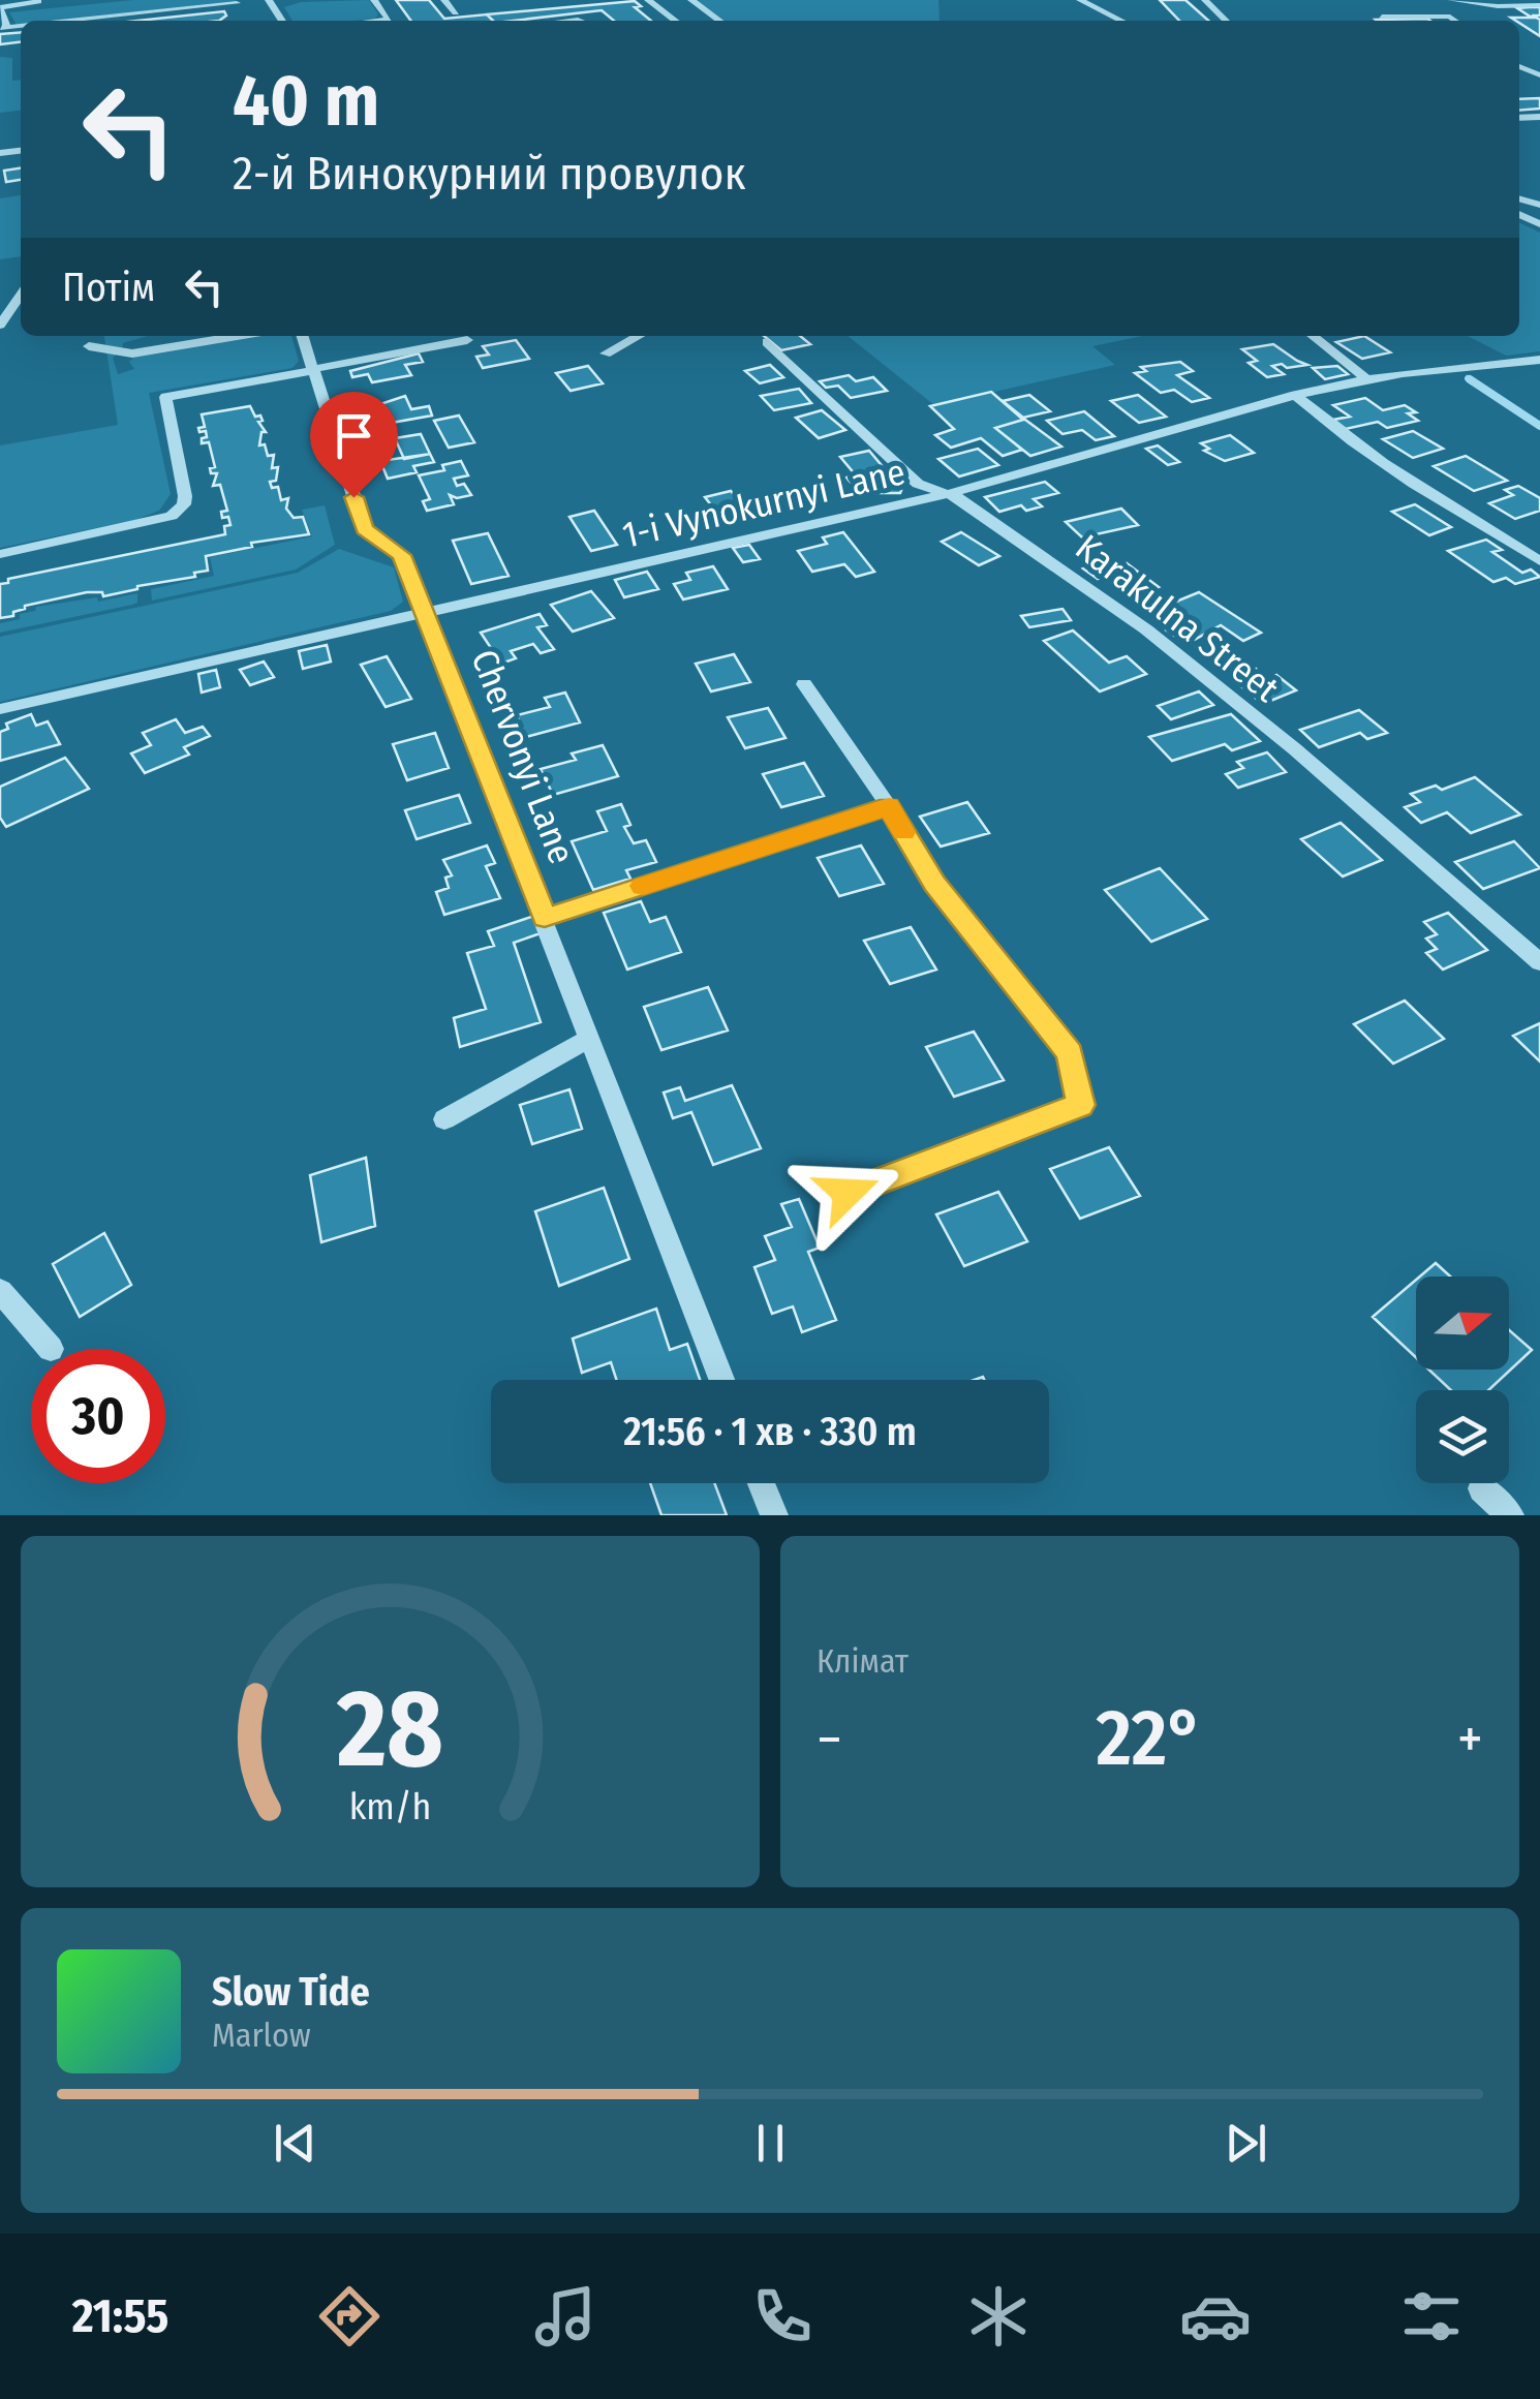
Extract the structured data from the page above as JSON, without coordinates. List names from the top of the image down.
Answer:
{
  "streets": {
    "street": ["1-i Vynokurnyi Lane", "Karakulna Street", "Chervonyi Lane"]
  },
  "crossings": [
    ["1-i Vynokurnyi Lane", "Karakulna Street"],
    ["1-i Vynokurnyi Lane", "Chervonyi Lane"]
  ],
  "north": "right",
  "page": {
    "turn": ["40 m", "2-й Винокурний провулок"],
    "then": "Потім",
    "limit": "30",
    "trip": "21:56 · 1 хв · 330 m",
    "tile": "Клімат",
    "heat": ["−", "22°", "+"],
    "song": ["Slow Tide", "Marlow"],
    "tabs": "21:55",
    "gauge": ["28", "km/h"]
  }
}
